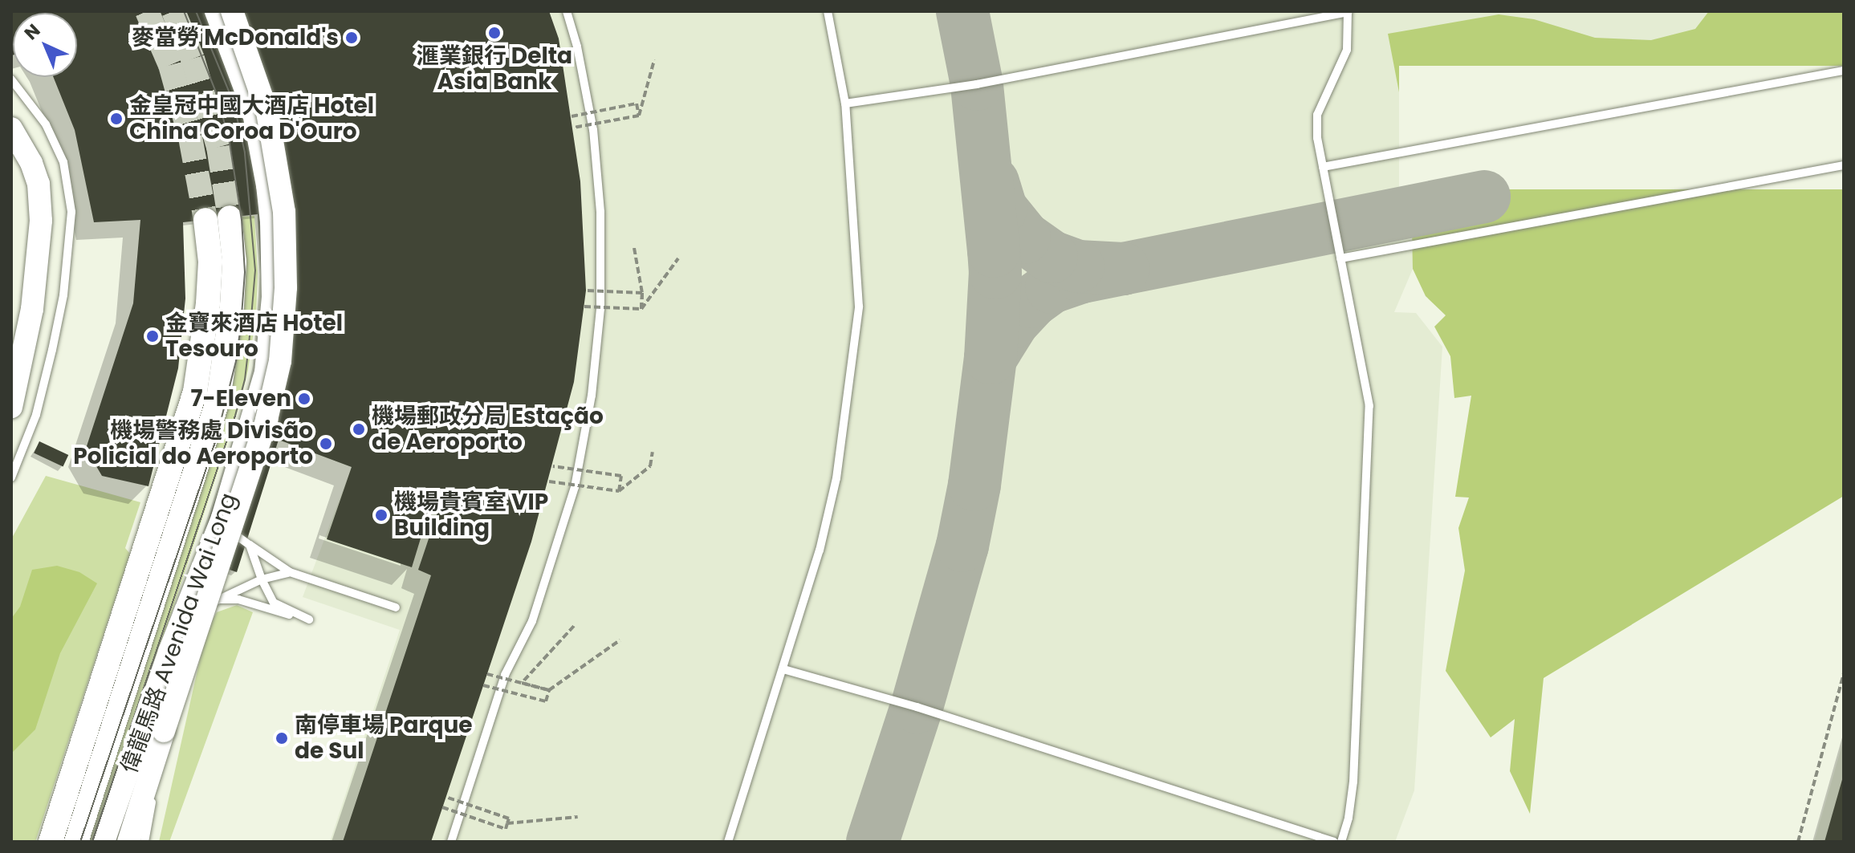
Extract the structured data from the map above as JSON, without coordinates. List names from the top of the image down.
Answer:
{
  "streets": {
    "main road": ["偉龍馬路 Avenida Wai Long"]
  },
  "places": [
    "滙業銀行 Delta Asia Bank",
    "麥當勞 McDonald's",
    "金皇冠中國大酒店 Hotel China Coroa D'Ouro",
    "金寶來酒店 Hotel Tesouro",
    "7-Eleven",
    "機場郵政分局 Estação de Aeroporto",
    "機場警務處 Divisão Policial do Aeroporto",
    "機場貴賓室 VIP Building",
    "南停車場 Parque de Sul"
  ],
  "north": "top left"
}
